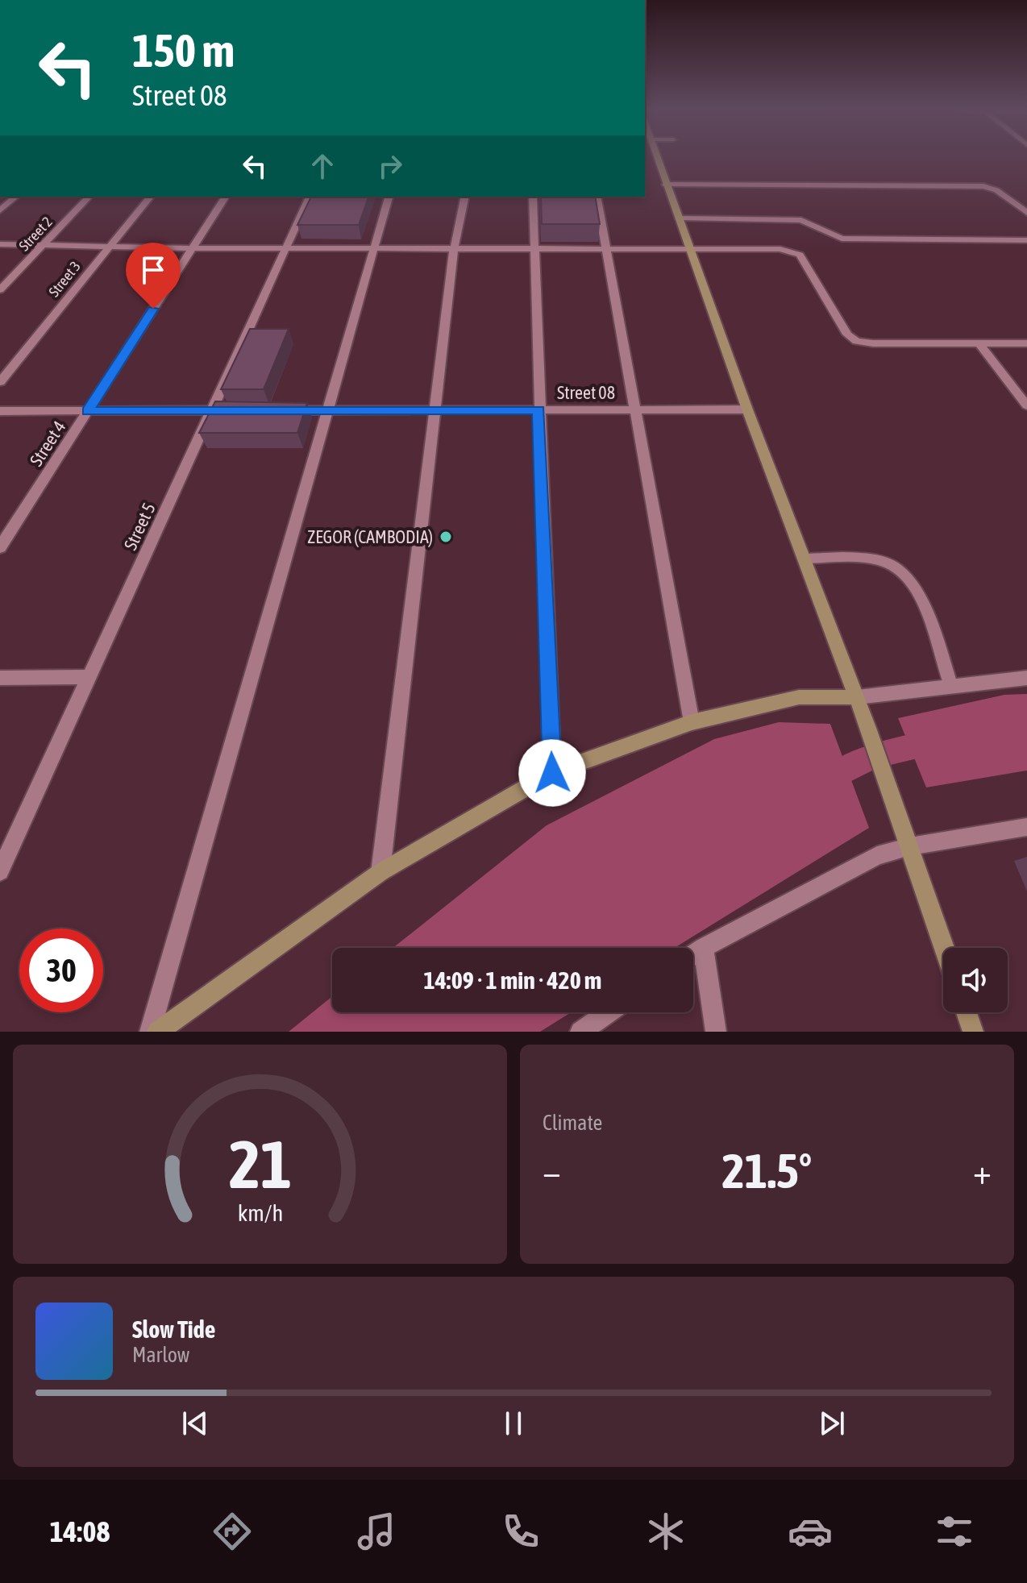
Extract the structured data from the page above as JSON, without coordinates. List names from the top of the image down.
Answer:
{
  "streets": {
    "street": [
      "Street 2",
      "Street 3",
      "Street 08",
      "Street 4",
      "Street 5"
    ]
  },
  "places": ["ZEGOR (CAMBODIA)"],
  "page": {
    "turn": ["150 m", "Street 08"],
    "limit": "30",
    "trip": "14:09 · 1 min · 420 m",
    "tile": "Climate",
    "heat": ["−", "21.5°", "+"],
    "song": ["Slow Tide", "Marlow"],
    "tabs": "14:08",
    "gauge": ["21", "km/h"]
  }
}
